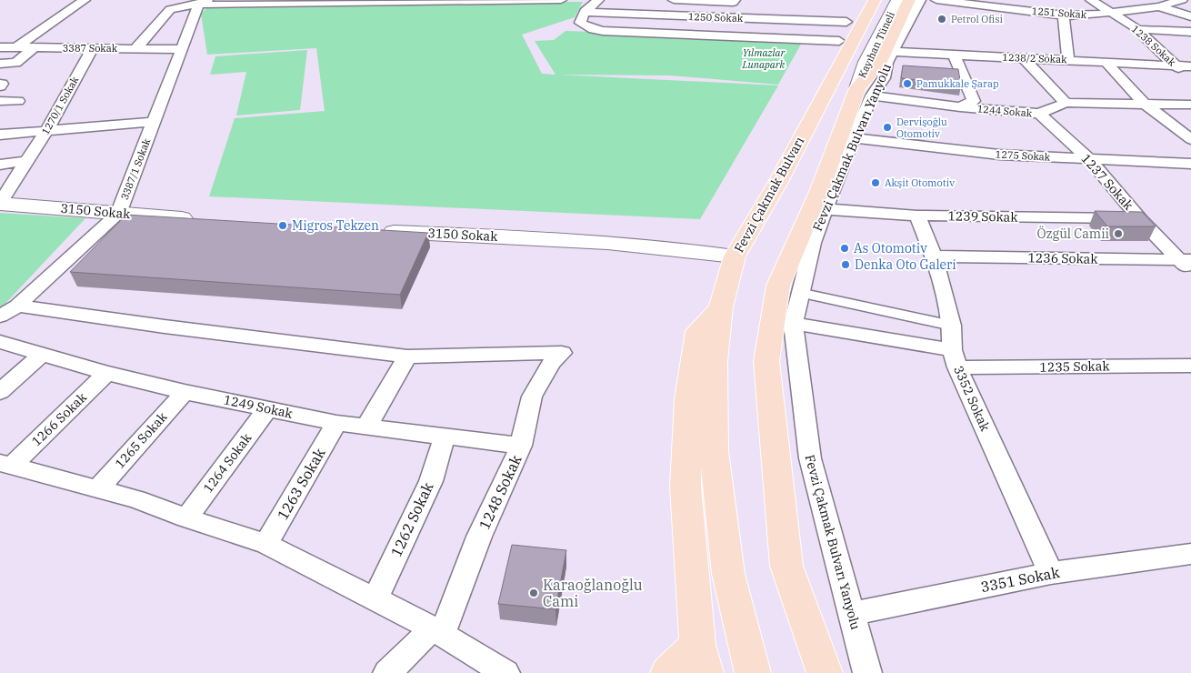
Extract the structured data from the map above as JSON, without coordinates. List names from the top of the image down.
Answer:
{
  "streets": {
    "main road": ["Kayıhan Tüneli", "Fevzi Çakmak Bulvarı", "3150 Sokak"],
    "street": [
      "1251 Sokak",
      "1250 Sokak",
      "1238 Sokak",
      "3387 Sokak",
      "1238/2 Sokak",
      "1270/1 Sokak",
      "1244 Sokak",
      "Fevzi Çakmak Bulvarı Yanyolu",
      "1275 Sokak",
      "3387/1 Sokak",
      "1237 Sokak",
      "1239 Sokak",
      "1236 Sokak",
      "1235 Sokak",
      "3352 Sokak",
      "1249 Sokak",
      "1266 Sokak",
      "1265 Sokak",
      "1264 Sokak",
      "1263 Sokak",
      "1248 Sokak",
      "1262 Sokak",
      "3351 Sokak"
    ]
  },
  "crossings": [
    ["1251 Sokak", "1238 Sokak"],
    ["Kayıhan Tüneli", "1244 Sokak"],
    ["Kayıhan Tüneli", "Fevzi Çakmak Bulvarı Yanyolu"],
    ["1238 Sokak", "1238/2 Sokak"],
    ["3387 Sokak", "1270/1 Sokak"],
    ["3387 Sokak", "3387/1 Sokak"],
    ["1238/2 Sokak", "Fevzi Çakmak Bulvarı Yanyolu"],
    ["1270/1 Sokak", "3150 Sokak"],
    ["1244 Sokak", "Fevzi Çakmak Bulvarı Yanyolu"],
    ["1244 Sokak", "1237 Sokak"],
    ["Fevzi Çakmak Bulvarı Yanyolu", "1275 Sokak"],
    ["Fevzi Çakmak Bulvarı Yanyolu", "1239 Sokak"],
    ["Fevzi Çakmak Bulvarı Yanyolu", "1235 Sokak"],
    ["Fevzi Çakmak Bulvarı Yanyolu", "3351 Sokak"],
    ["1275 Sokak", "1237 Sokak"],
    ["3387/1 Sokak", "3150 Sokak"],
    ["1237 Sokak", "1239 Sokak"],
    ["1237 Sokak", "1236 Sokak"],
    ["Fevzi Çakmak Bulvarı", "3150 Sokak"],
    ["1239 Sokak", "3352 Sokak"],
    ["1236 Sokak", "3352 Sokak"],
    ["1235 Sokak", "3352 Sokak"],
    ["3352 Sokak", "3351 Sokak"],
    ["1249 Sokak", "1266 Sokak"],
    ["1249 Sokak", "1265 Sokak"],
    ["1249 Sokak", "1264 Sokak"],
    ["1249 Sokak", "1263 Sokak"],
    ["1249 Sokak", "1248 Sokak"],
    ["1249 Sokak", "1262 Sokak"]
  ],
  "parks": ["Yılmazlar Lunapark"],
  "places": [
    "Petrol Ofisi",
    "Pamukkale Şarap",
    "Dervişoğlu Otomotiv",
    "Akşit Otomotiv",
    "Migros Tekzen",
    "Özgül Camii",
    "As Otomotiv",
    "Denka Oto Galeri",
    "Karaoğlanoğlu Cami"
  ]
}
